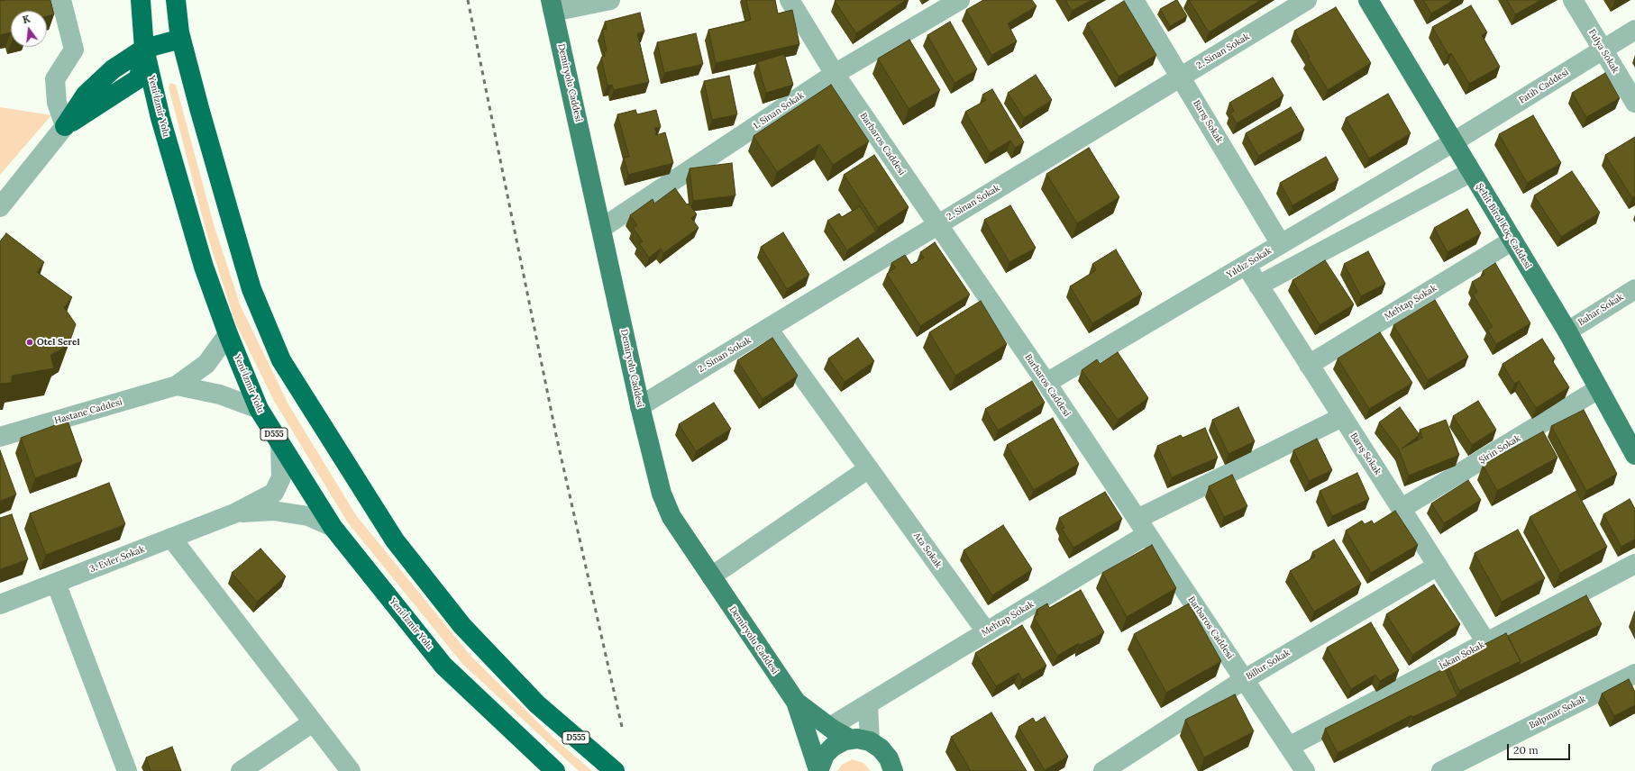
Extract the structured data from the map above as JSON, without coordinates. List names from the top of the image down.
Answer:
{
  "streets": {
    "highway": ["Yeni İzmir Yolu", "D555"],
    "main road": ["Demiryolu Caddesi", "Şehit Birol Koç Caddesi"],
    "street": [
      "2. Sinan Sokak",
      "Fulya Sokak",
      "Fatih Caddesi",
      "1. Sinan Sokak",
      "Barış Sokak",
      "Barbaros Caddesi",
      "Yıldız Sokak",
      "Mehtap Sokak",
      "Bahar Sokak",
      "Hastane Caddesi",
      "Şirin Sokak",
      "Ata Sokak",
      "3. Evler Sokak",
      "İskan Sokak",
      "Billur Sokak",
      "Balpınar Sokak"
    ]
  },
  "crossings": [
    ["2. Sinan Sokak", "Demiryolu Caddesi"],
    ["2. Sinan Sokak", "Barış Sokak"],
    ["2. Sinan Sokak", "Barbaros Caddesi"],
    ["2. Sinan Sokak", "Ata Sokak"],
    ["Fulya Sokak", "Fatih Caddesi"],
    ["Demiryolu Caddesi", "1. Sinan Sokak"],
    ["Fatih Caddesi", "Şehit Birol Koç Caddesi"],
    ["Fatih Caddesi", "Yıldız Sokak"],
    ["1. Sinan Sokak", "Barbaros Caddesi"],
    ["Barış Sokak", "Yıldız Sokak"],
    ["Barış Sokak", "Mehtap Sokak"],
    ["Barış Sokak", "Şirin Sokak"],
    ["Barış Sokak", "İskan Sokak"],
    ["Barış Sokak", "Billur Sokak"],
    ["Barbaros Caddesi", "Yıldız Sokak"],
    ["Barbaros Caddesi", "Mehtap Sokak"],
    ["Barbaros Caddesi", "İskan Sokak"],
    ["Barbaros Caddesi", "Billur Sokak"],
    ["Şehit Birol Koç Caddesi", "Yıldız Sokak"],
    ["Şehit Birol Koç Caddesi", "Mehtap Sokak"],
    ["Şehit Birol Koç Caddesi", "Bahar Sokak"],
    ["Şehit Birol Koç Caddesi", "Şirin Sokak"],
    ["Mehtap Sokak", "Ata Sokak"]
  ],
  "places": ["Otel Serel"],
  "scale_bar": "20 m",
  "north": "top"
}
